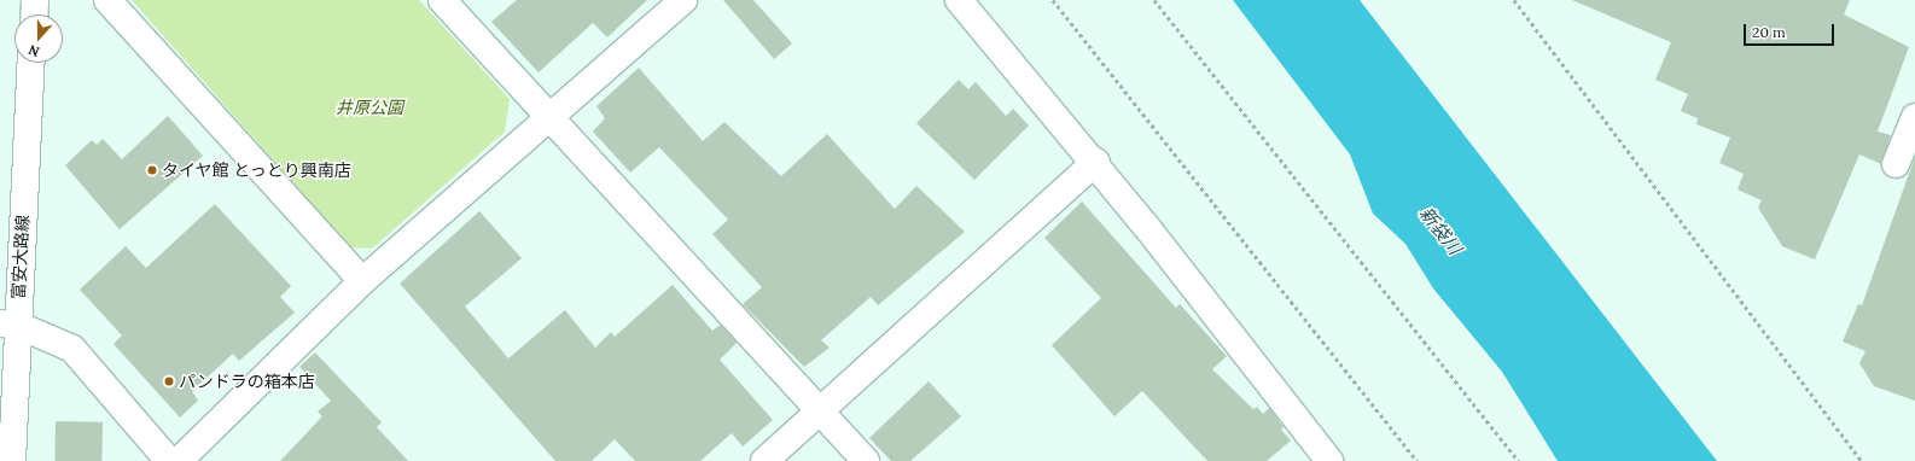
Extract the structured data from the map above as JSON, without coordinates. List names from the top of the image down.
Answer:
{
  "streets": {
    "street": ["富安大路線"]
  },
  "water": ["新袋川"],
  "parks": ["井原公園"],
  "places": ["タイヤ館 とっとり興南店", "パンドラの箱本店"],
  "scale_bar": "20 m",
  "north": "bottom"
}
